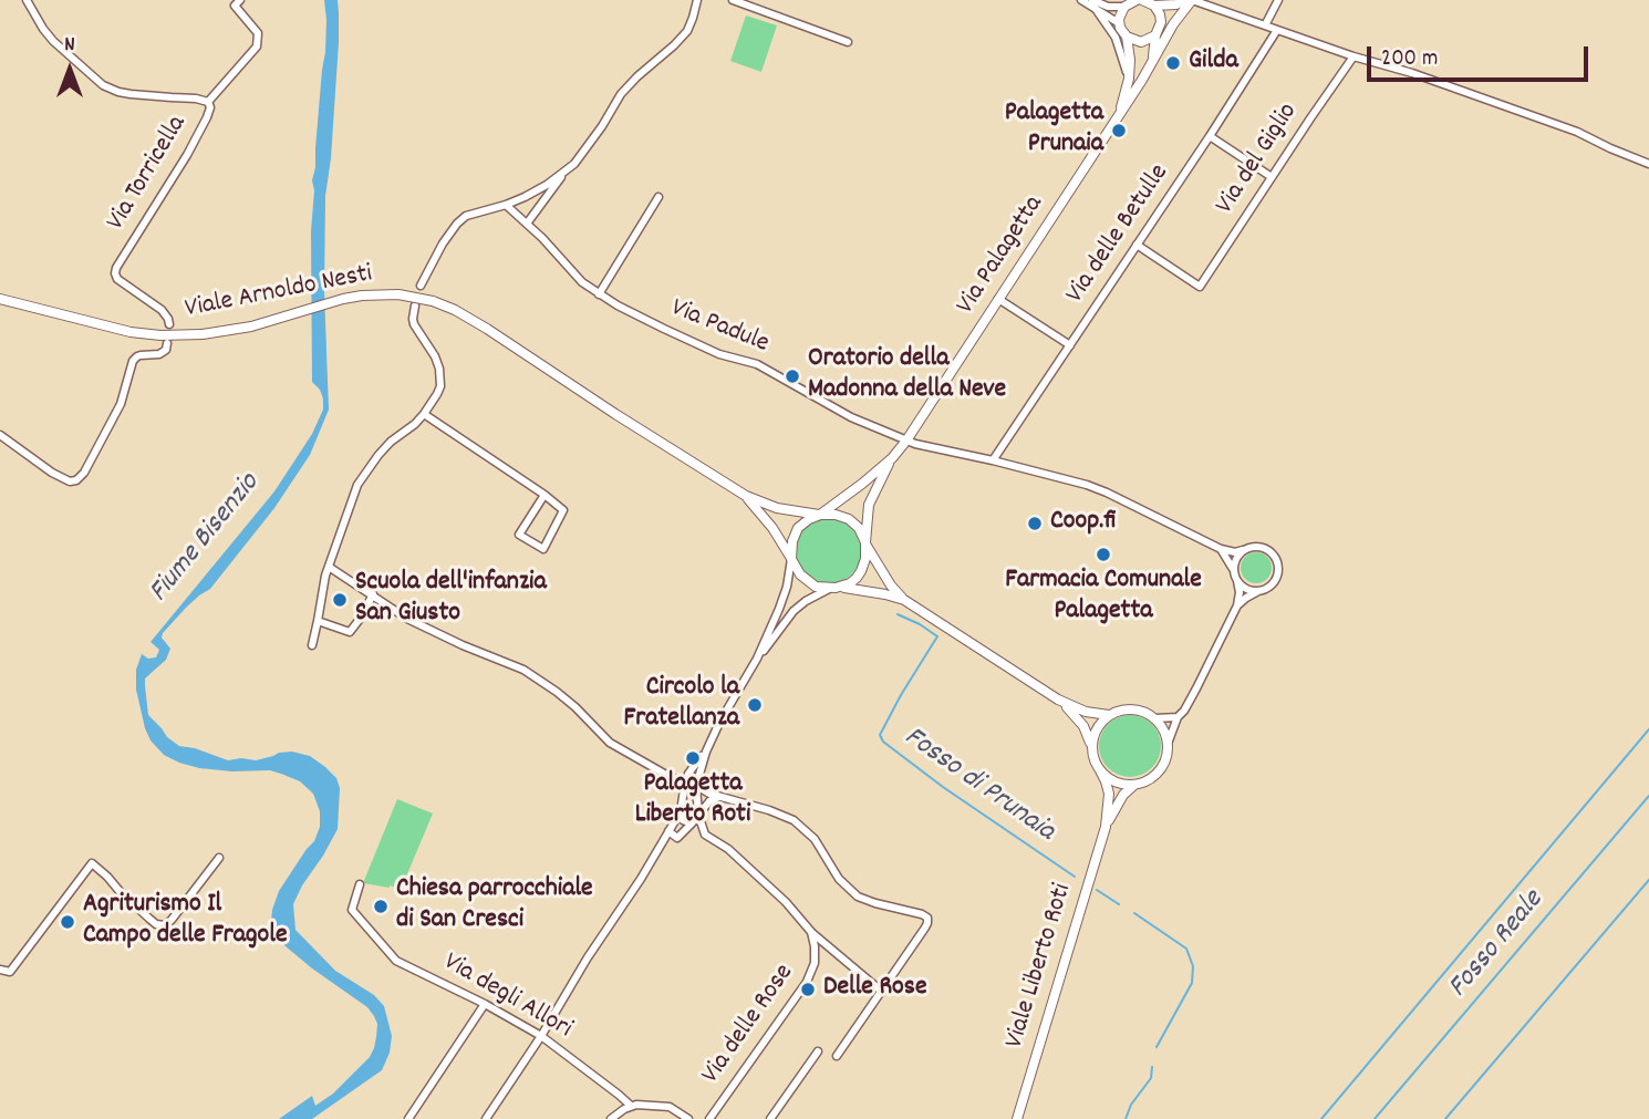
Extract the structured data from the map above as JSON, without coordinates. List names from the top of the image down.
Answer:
{
  "streets": {
    "street": [
      "Via del Giglio",
      "Via Torricella",
      "Via delle Betulle",
      "Via Palagetta",
      "Viale Arnoldo Nesti",
      "Via Padule",
      "Viale Liberto Roti",
      "Via degli Allori",
      "Via delle Rose"
    ]
  },
  "crossings": [
    ["Via del Giglio", "Via delle Betulle"],
    ["Via delle Betulle", "Via Padule"],
    ["Via Palagetta", "Viale Arnoldo Nesti"],
    ["Via Palagetta", "Via Padule"]
  ],
  "water": ["Fiume Bisenzio", "Fosso di Prunaia", "Fosso Reale"],
  "places": [
    "Gilda",
    "Palagetta Prunaia",
    "Oratorio della Madonna della Neve",
    "Coop.fi",
    "Farmacia Comunale Palagetta",
    "Scuola dell'infanzia San Giusto",
    "Circolo la Fratellanza",
    "Palagetta Liberto Roti",
    "Chiesa parrocchiale di San Cresci",
    "Agriturismo Il Campo delle Fragole",
    "Delle Rose"
  ],
  "scale_bar": "200 m",
  "north": "top"
}
